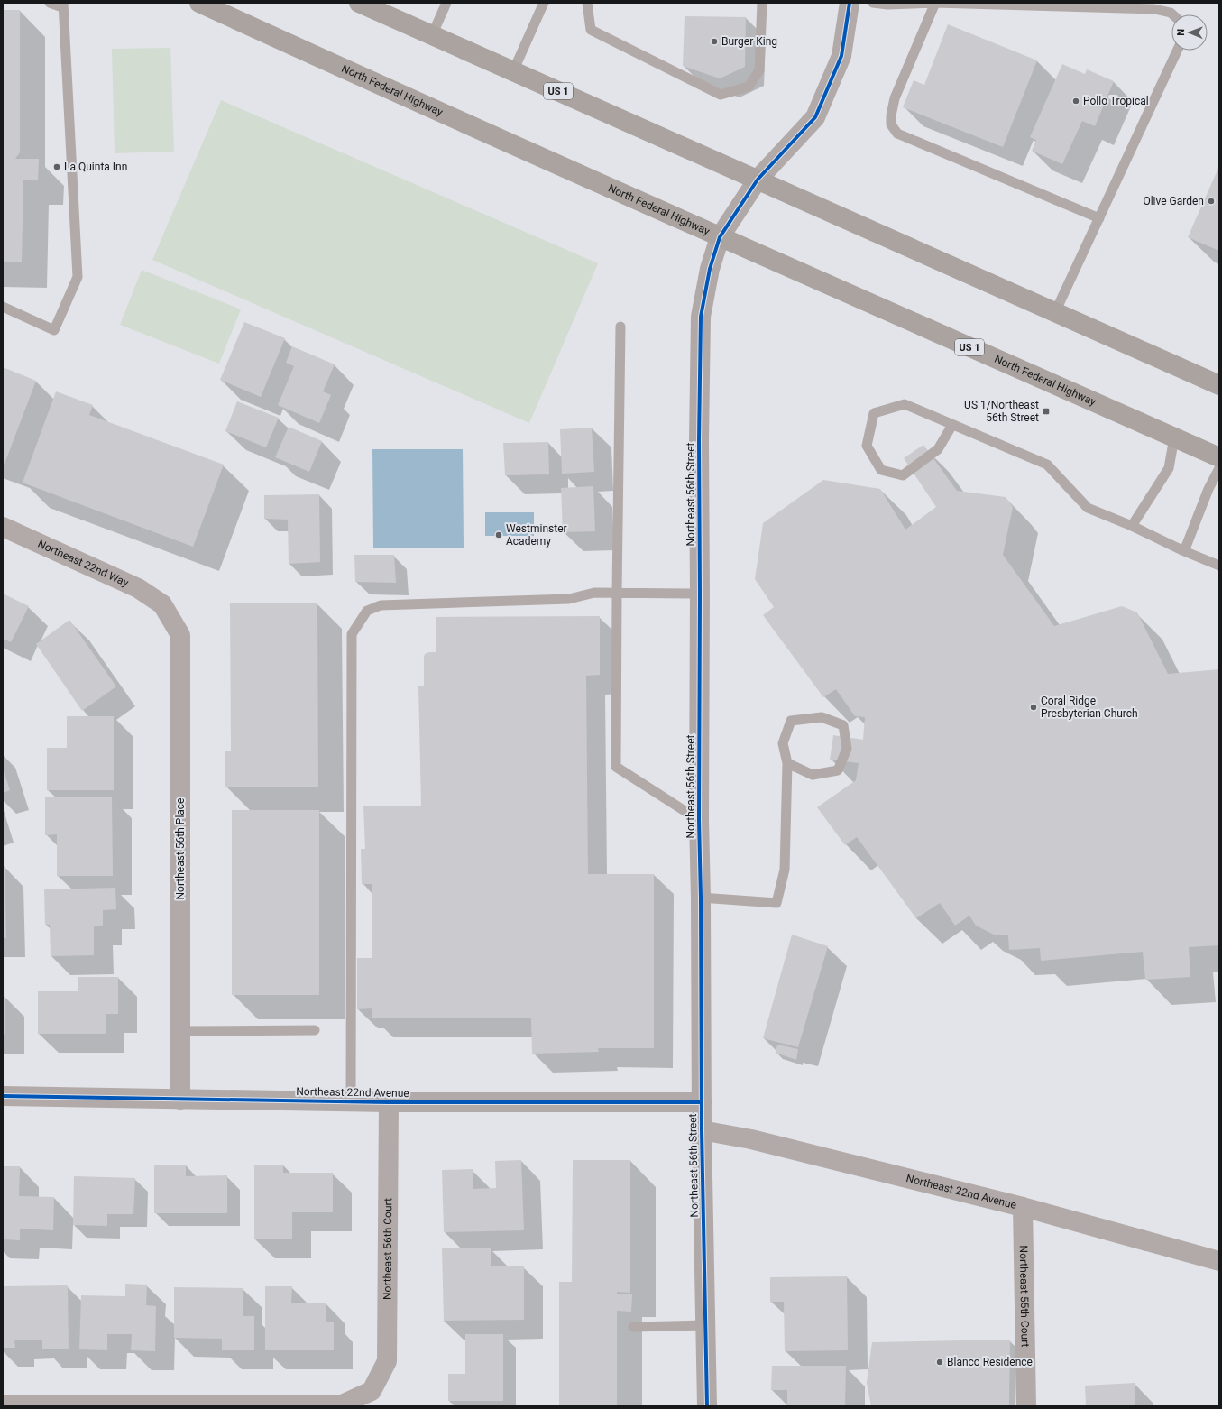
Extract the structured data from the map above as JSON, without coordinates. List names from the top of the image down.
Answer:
{
  "streets": {
    "main road": ["North Federal Highway", "US 1"],
    "street": [
      "Northeast 56th Street",
      "Northeast 22nd Way",
      "Northeast 56th Place",
      "Northeast 22nd Avenue",
      "Northeast 56th Court",
      "Northeast 55th Court"
    ]
  },
  "crossings": [
    ["North Federal Highway", "Northeast 56th Street"],
    ["US 1", "Northeast 56th Street"],
    ["Northeast 56th Street", "Northeast 22nd Avenue"],
    ["Northeast 22nd Way", "Northeast 56th Place"],
    ["Northeast 56th Place", "Northeast 22nd Avenue"],
    ["Northeast 22nd Avenue", "Northeast 56th Court"],
    ["Northeast 22nd Avenue", "Northeast 55th Court"]
  ],
  "places": {
    "other": [
      "Burger King",
      "Pollo Tropical",
      "La Quinta Inn",
      "Olive Garden",
      "Westminster Academy",
      "Coral Ridge Presbyterian Church",
      "Blanco Residence"
    ],
    "transit": ["US 1/Northeast 56th Street"]
  },
  "north": "left"
}
